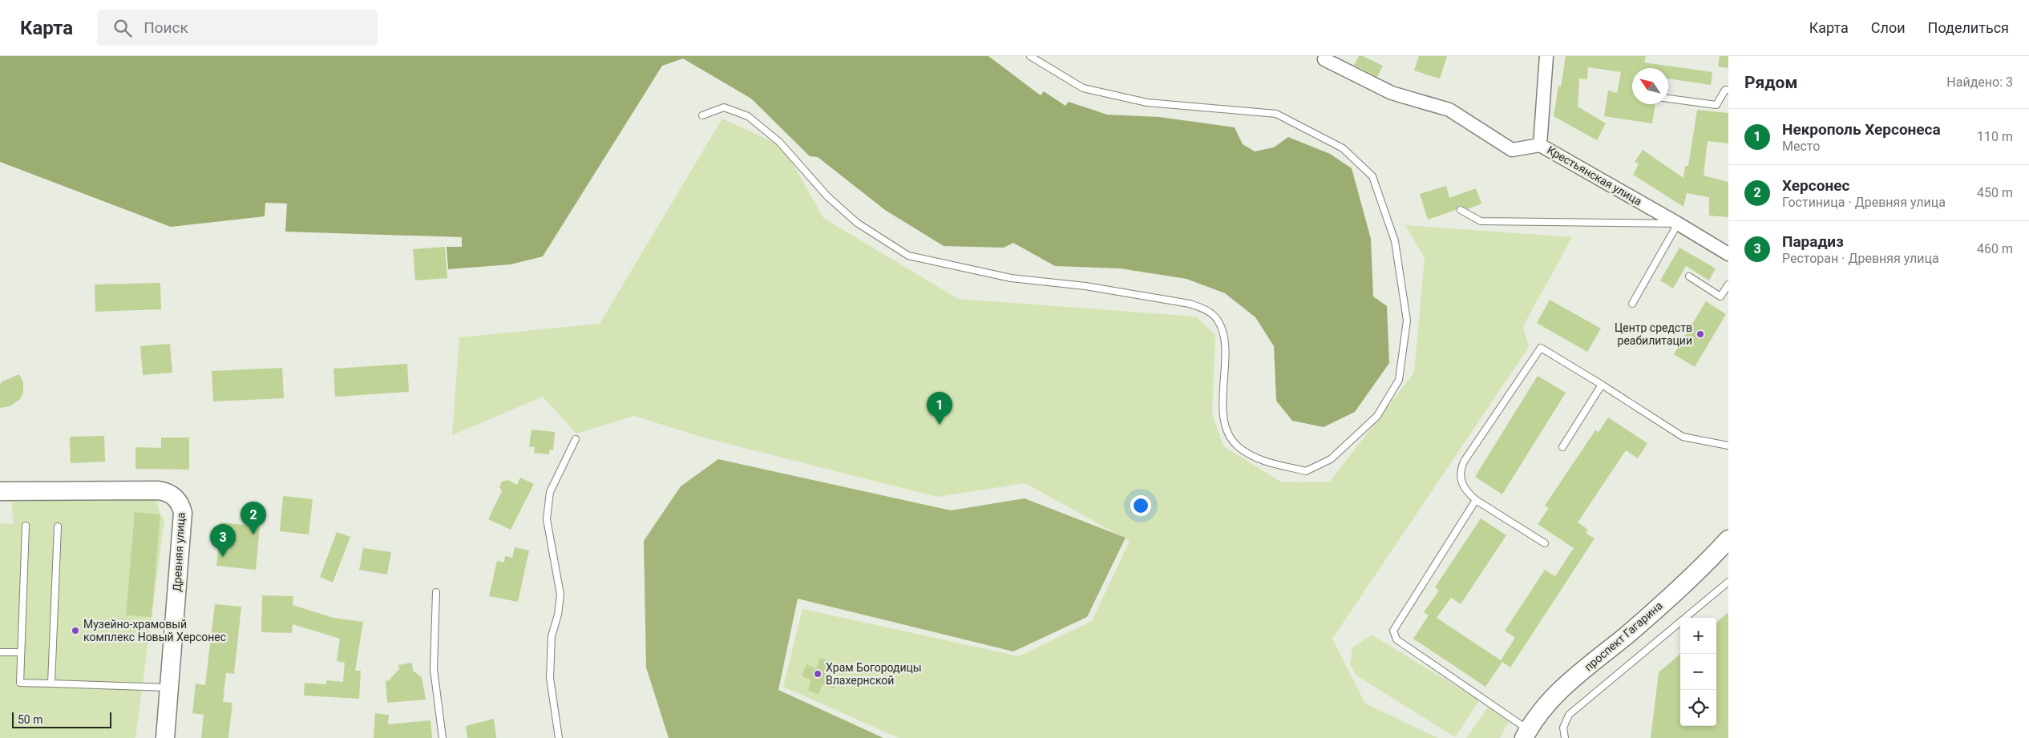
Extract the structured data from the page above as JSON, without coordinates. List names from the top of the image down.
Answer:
{
  "streets": {
    "main road": ["Древняя улица", "проспект Гагарина"],
    "street": ["Крестьянская улица"]
  },
  "places": ["Центр средств реабилитации", "Музейно-храмовый комплекс Новый Херсонес", "Храм Богородицы Влахернской"],
  "scale_bar": "50 m",
  "north": "top left",
  "page": {
    "header": "Карта",
    "search": "Поиск",
    "nav": ["Карта", "Слои", "Поделиться"],
    "heading": ["Рядом", "Найдено: 3"],
    "list": [
      {
        "mark": "1",
        "name": "Некрополь Херсонеса",
        "note": "Место",
        "value": "110 m"
      },
      {
        "mark": "2",
        "name": "Херсонес",
        "note": "Гостиница · Древняя улица",
        "value": "450 m"
      },
      {
        "mark": "3",
        "name": "Парадиз",
        "note": "Ресторан · Древняя улица",
        "value": "460 m"
      }
    ],
    "pins": ["1", "2", "3"],
    "map_buttons": ["+", "−"],
    "scale": "50 m"
  }
}
